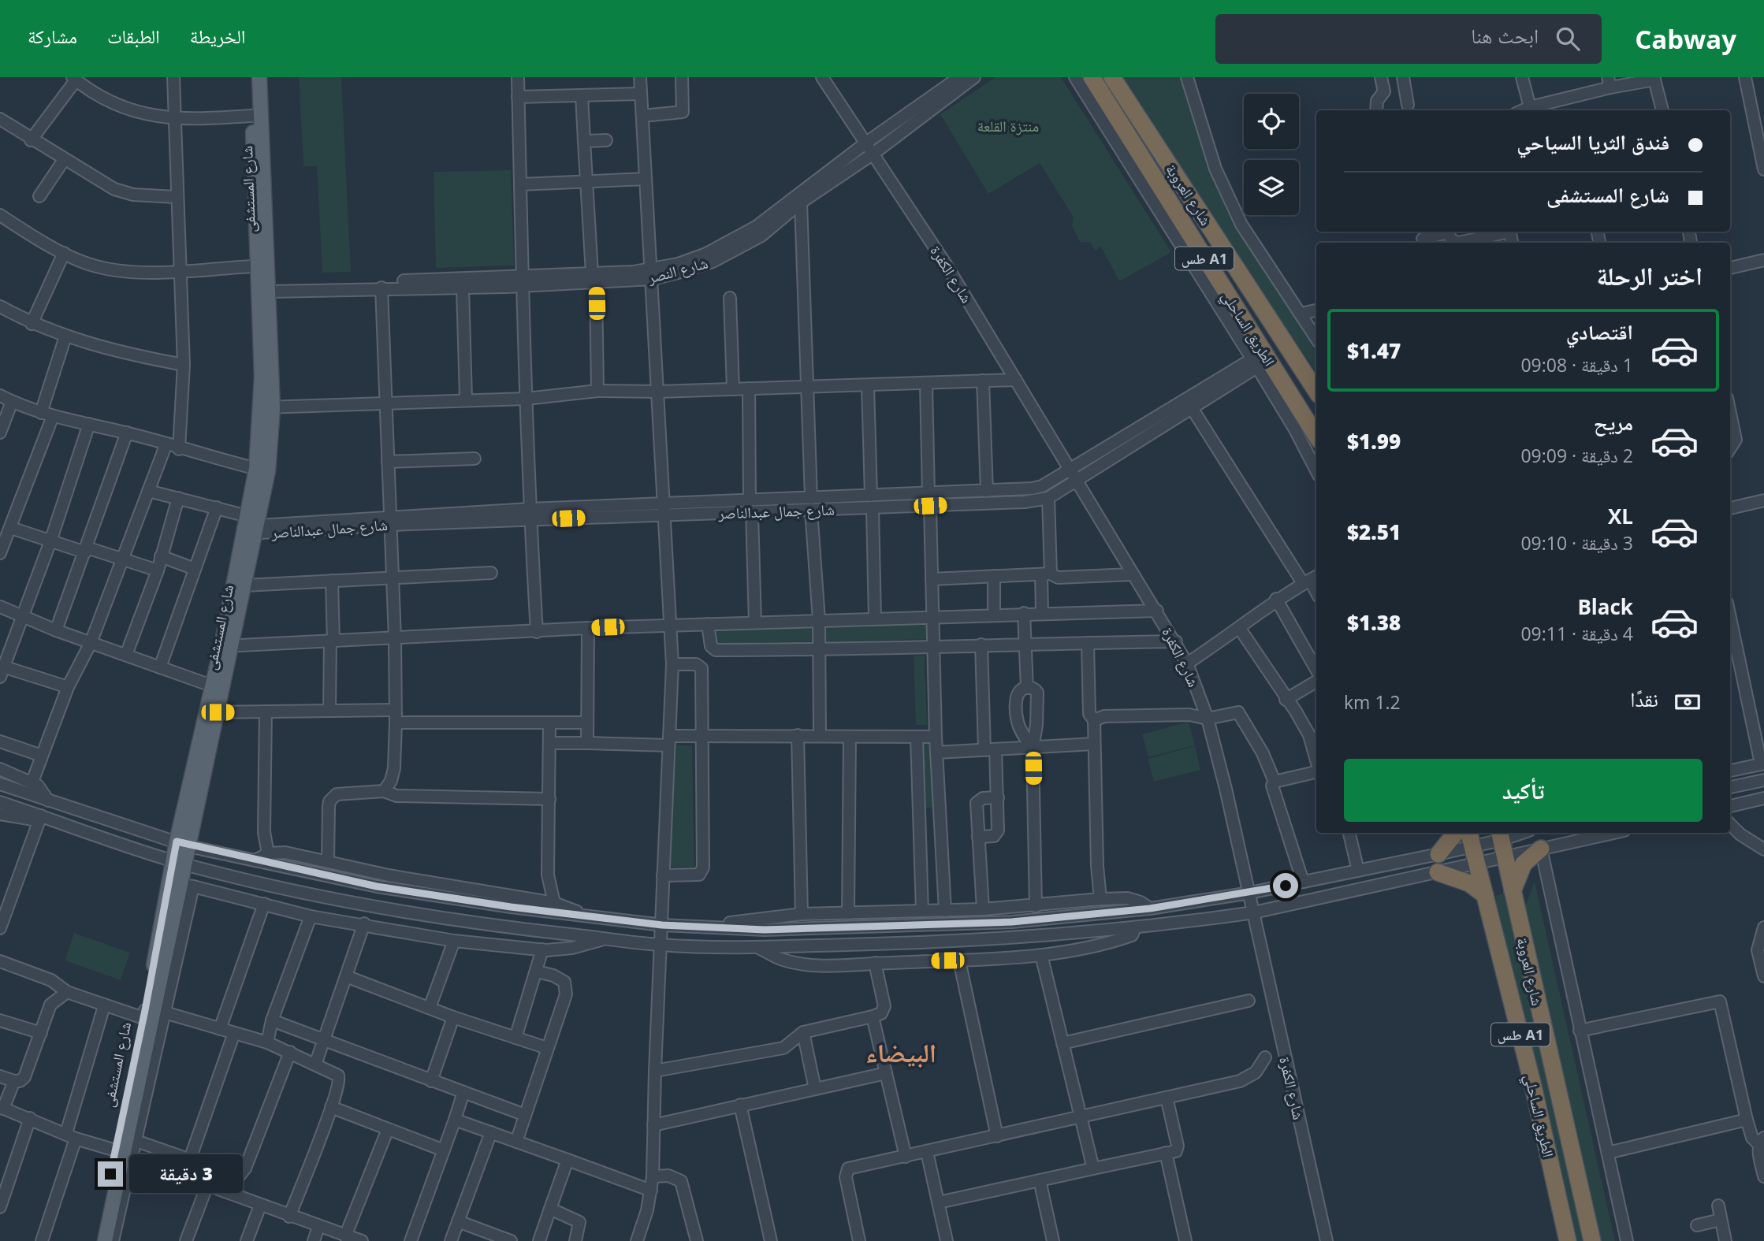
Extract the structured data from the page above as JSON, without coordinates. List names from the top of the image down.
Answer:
{
  "streets": {
    "highway": ["شارع العروبة", "طس A1", "الطريق الساحلي"],
    "main road": ["شارع المستشفى"],
    "street": ["شارع النصر", "شارع الكفرة", "شارع جمال عبدالناصر"]
  },
  "crossings": [
    ["شارع المستشفى", "شارع النصر"],
    ["شارع المستشفى", "شارع جمال عبدالناصر"],
    ["شارع النصر", "شارع الكفرة"],
    ["شارع الكفرة", "شارع جمال عبدالناصر"],
    ["الطريق الساحلي", "شارع جمال عبدالناصر"]
  ],
  "districts": ["البيضاء"],
  "parks": ["منتزة القلعة"],
  "page": {
    "header": "Cabway",
    "search": "ابحث هنا",
    "nav": ["الخريطة", "الطبقات", "مشاركة"],
    "banner": ["فندق الثريا السياحي", "شارع المستشفى"],
    "heading": "اختر الرحلة",
    "list": [
      {
        "name": "اقتصادي",
        "note": "1 دقيقة · 09:08",
        "value": "$1.47"
      },
      {
        "name": "مريح",
        "note": "2 دقيقة · 09:09",
        "value": "$1.99"
      },
      {
        "name": "XL",
        "note": "3 دقيقة · 09:10",
        "value": "$2.51"
      },
      {
        "name": "Black",
        "note": "4 دقيقة · 09:11",
        "value": "$1.38"
      }
    ],
    "pay": ["نقدًا", "1.2 km"],
    "buttons": "تأكيد",
    "bubble": "3 دقيقة"
  }
}
